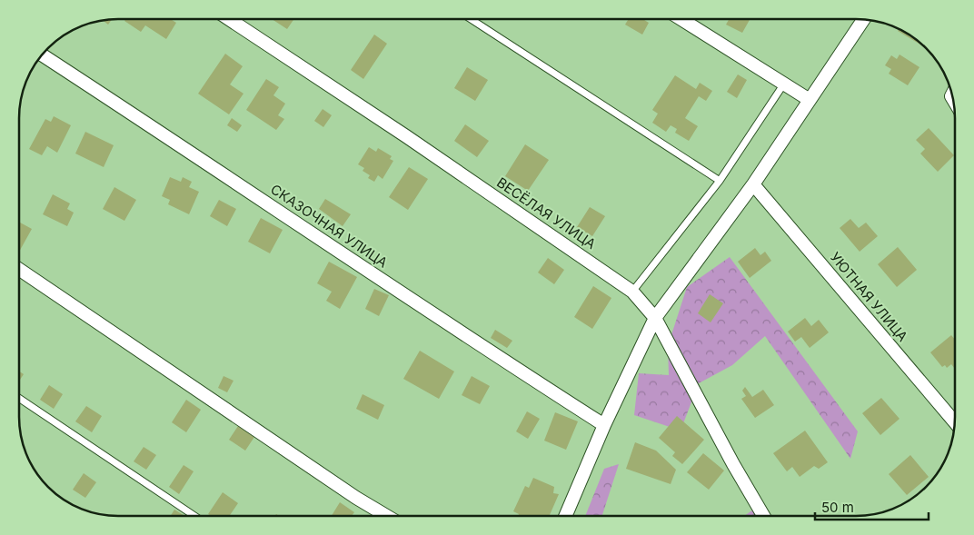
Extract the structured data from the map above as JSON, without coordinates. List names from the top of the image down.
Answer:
{
  "streets": {
    "street": ["ВЕСЁЛАЯ УЛИЦА", "СКАЗОЧНАЯ УЛИЦА", "УЮТНАЯ УЛИЦА"]
  },
  "scale_bar": "50 m"
}
